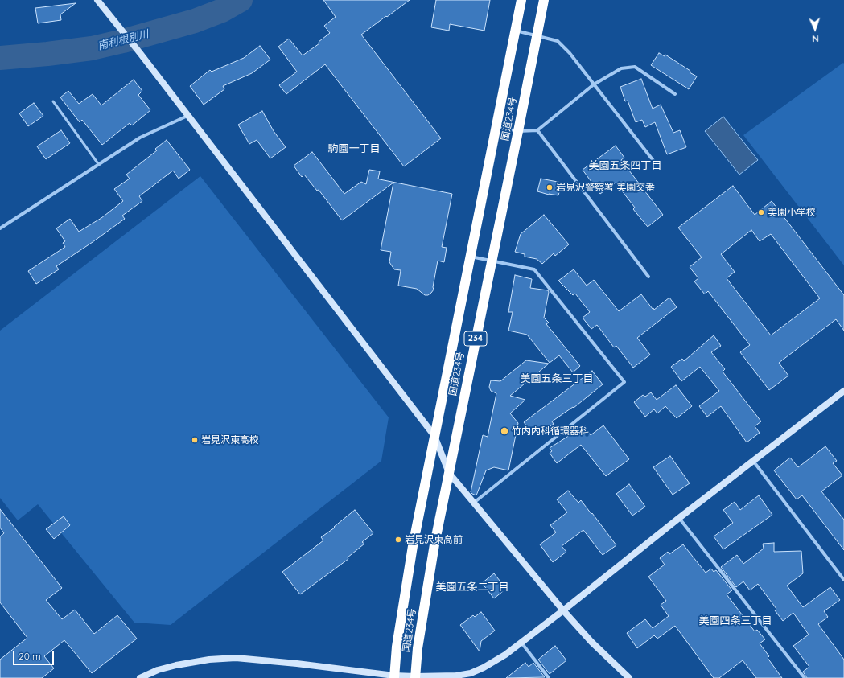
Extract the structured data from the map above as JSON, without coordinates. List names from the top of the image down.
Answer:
{
  "streets": {
    "highway": ["国道234号", "234"]
  },
  "districts": [
    "駒園一丁目",
    "美園五条四丁目",
    "美園五条三丁目",
    "美園五条二丁目",
    "美園四条三丁目"
  ],
  "water": ["南利根別川"],
  "places": [
    "岩見沢警察署 美園交番",
    "美園小学校",
    "竹内内科循環器科",
    "岩見沢東高校",
    "岩見沢東高前"
  ],
  "scale_bar": "20 m",
  "north": "bottom"
}
